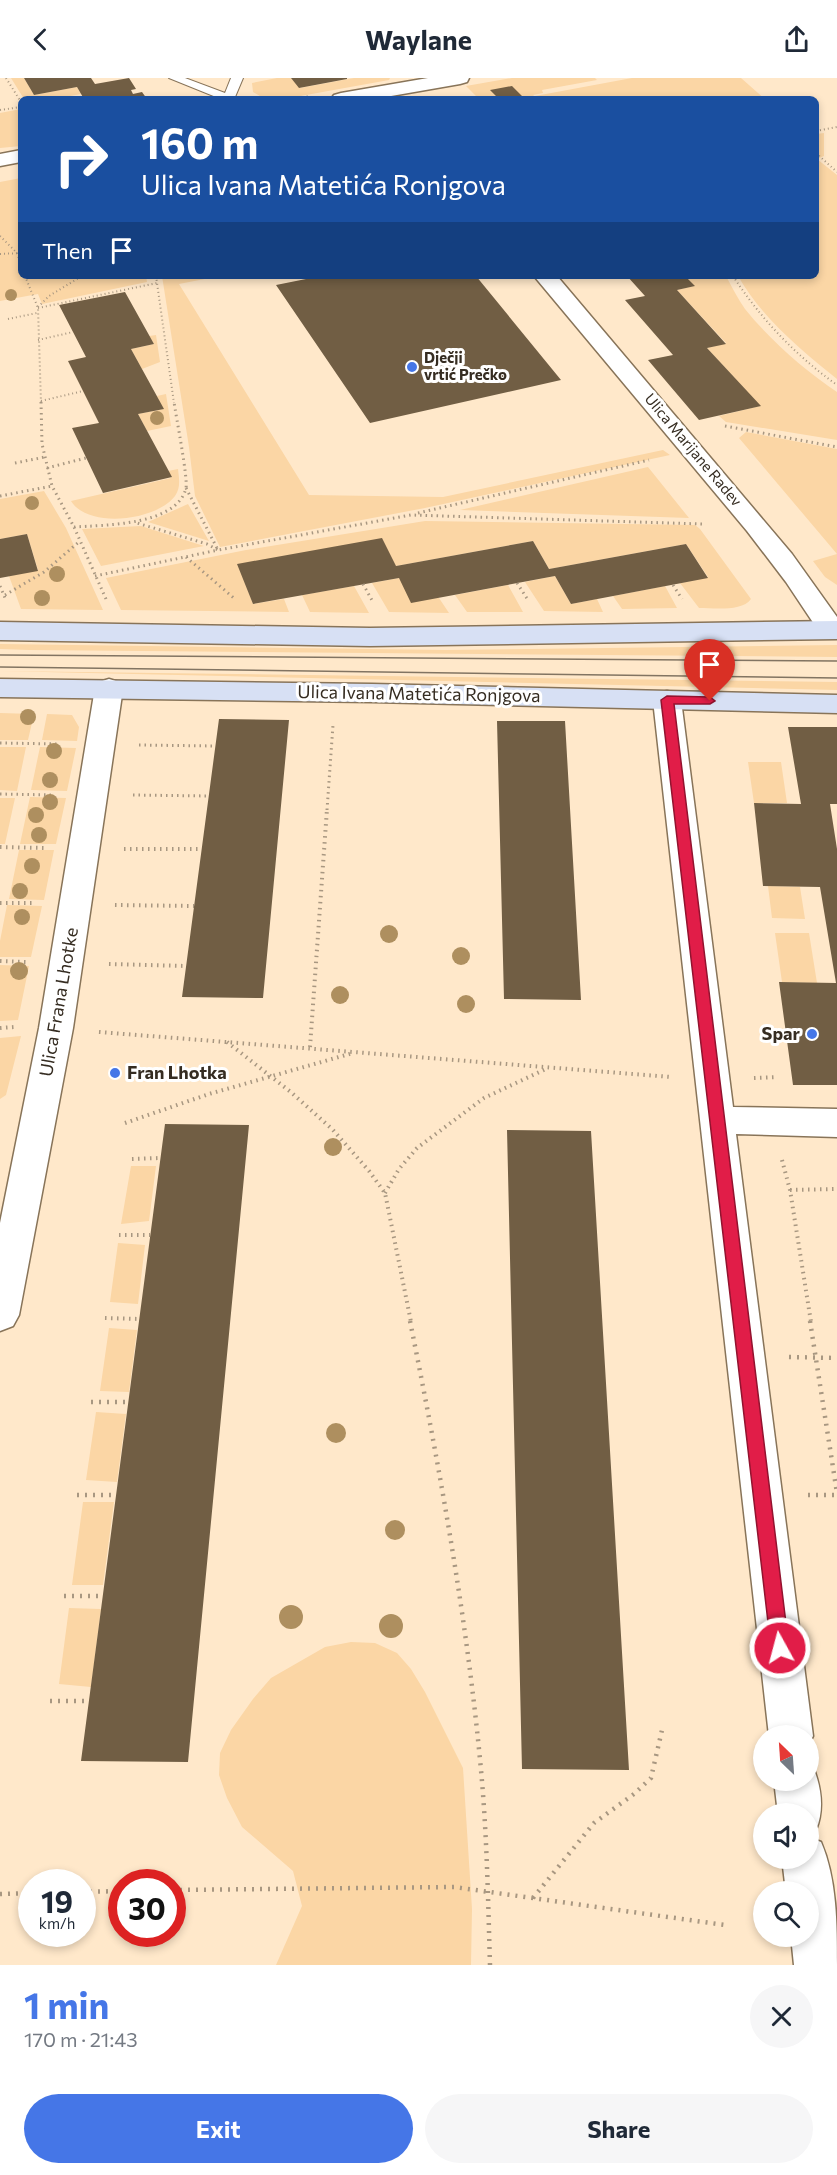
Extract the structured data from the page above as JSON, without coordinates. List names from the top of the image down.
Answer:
{
  "streets": {
    "street": ["Ulica Marijane Radev", "Ulica Ivana Matetića Ronjgova", "Ulica Frana Lhotke"]
  },
  "crossings": [
    ["Ulica Ivana Matetića Ronjgova", "Ulica Frana Lhotke"]
  ],
  "places": ["Dječji vrtić Prečko", "Spar", "Fran Lhotka"],
  "north": "top left",
  "page": {
    "header": "Waylane",
    "turn": ["160 m", "Ulica Ivana Matetića Ronjgova"],
    "then": "Then",
    "speed": "19 km/h",
    "limit": "30",
    "heading": ["1 min", "170 m · 21:43"],
    "buttons": ["Exit", "Share"]
  }
}
